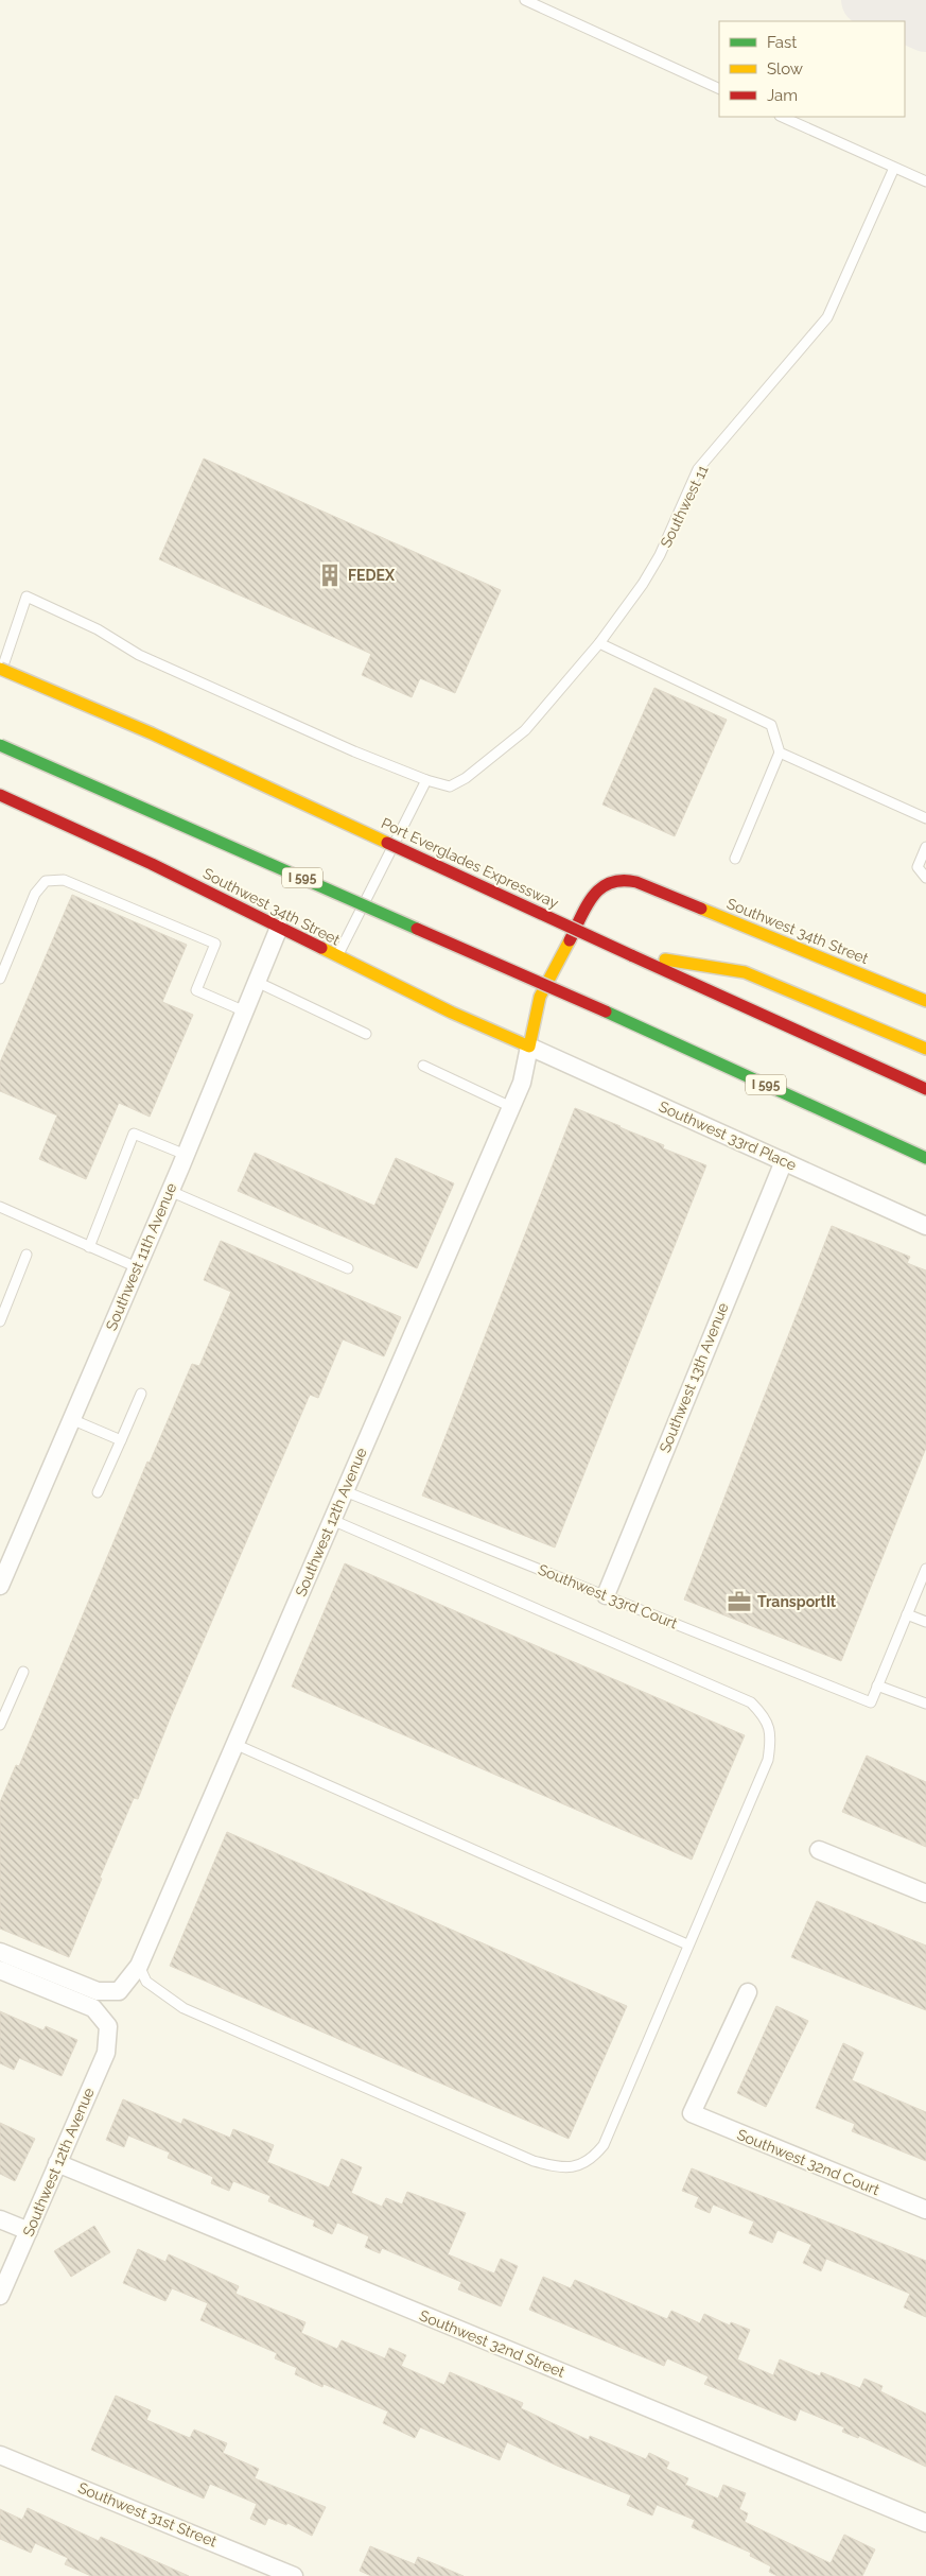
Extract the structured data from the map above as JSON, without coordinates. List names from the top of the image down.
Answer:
{
  "streets": {
    "main road": ["Port Everglades Expressway", "I 595", "Southwest 34th Street"],
    "street": [
      "Southwest 33rd Place",
      "Southwest 11th Avenue",
      "Southwest 13th Avenue",
      "Southwest 12th Avenue",
      "Southwest 32nd Court",
      "Southwest 32nd Street",
      "Southwest 31st Street"
    ],
    "lane": ["Southwest 11", "Southwest 33rd Court"]
  },
  "crossings": [
    ["Southwest 34th Street", "Southwest 33rd Place"],
    ["Southwest 34th Street", "Southwest 11th Avenue"],
    ["Southwest 34th Street", "Southwest 12th Avenue"],
    ["Southwest 33rd Place", "Southwest 13th Avenue"],
    ["Southwest 33rd Place", "Southwest 12th Avenue"],
    ["Southwest 13th Avenue", "Southwest 33rd Court"],
    ["Southwest 12th Avenue", "Southwest 33rd Court"],
    ["Southwest 12th Avenue", "Southwest 32nd Street"]
  ],
  "places": {
    "building": ["FEDEX"],
    "office": ["TransportIt"]
  },
  "legend": ["Fast", "Slow", "Jam"]
}
